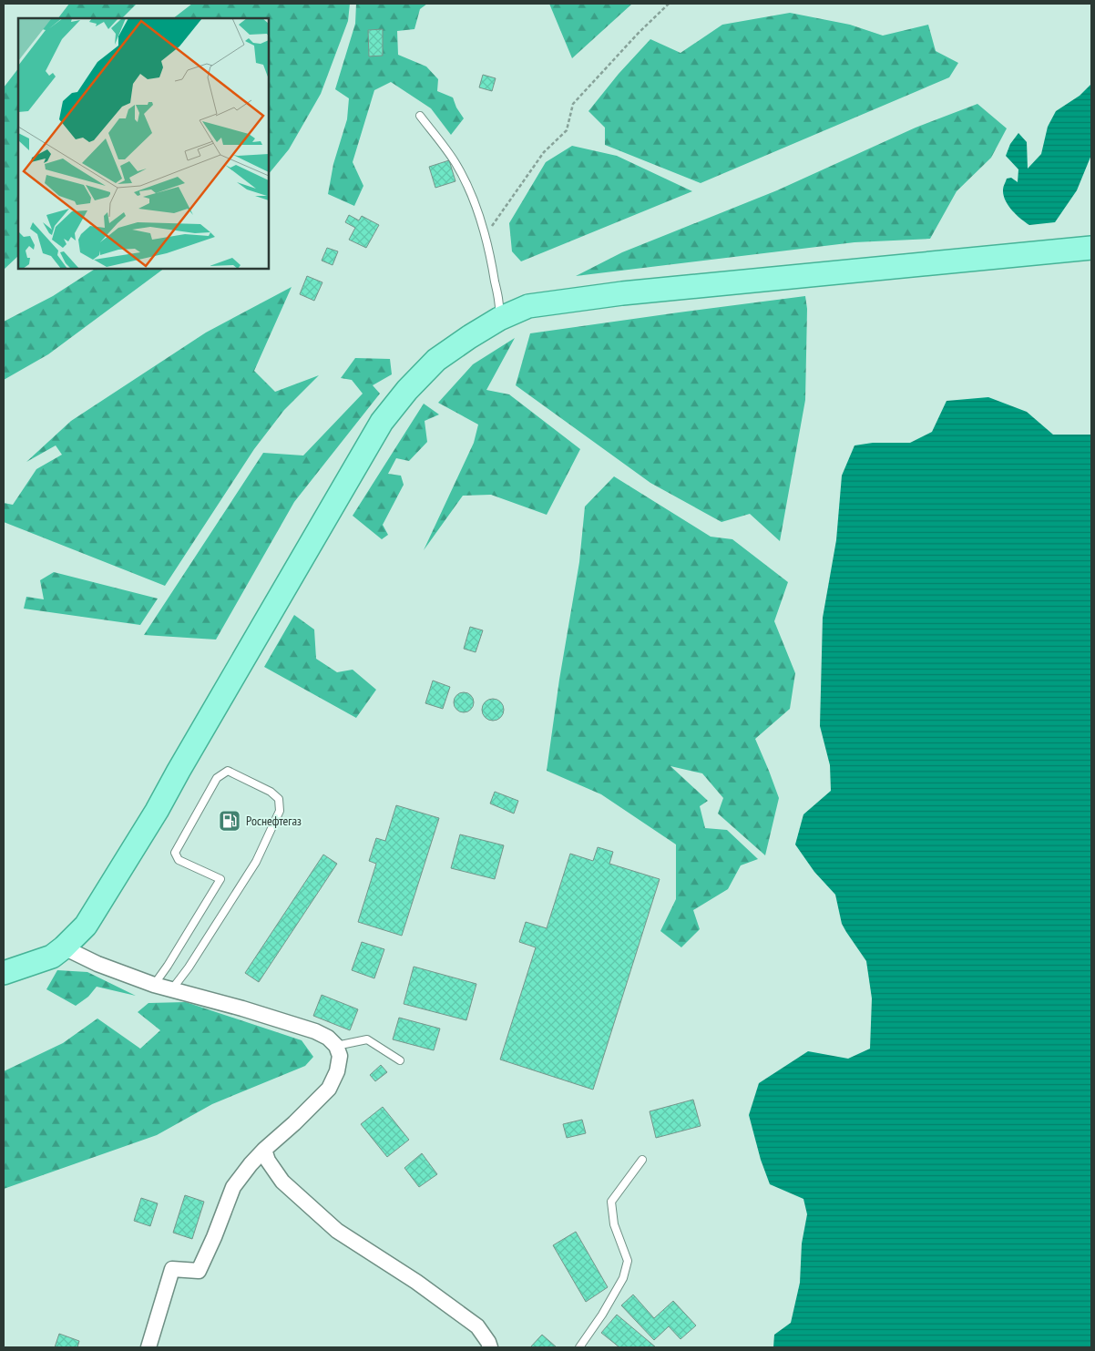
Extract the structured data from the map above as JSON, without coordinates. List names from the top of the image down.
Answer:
{
  "places": {
    "fuel station": ["Роснефтегаз"]
  }
}
